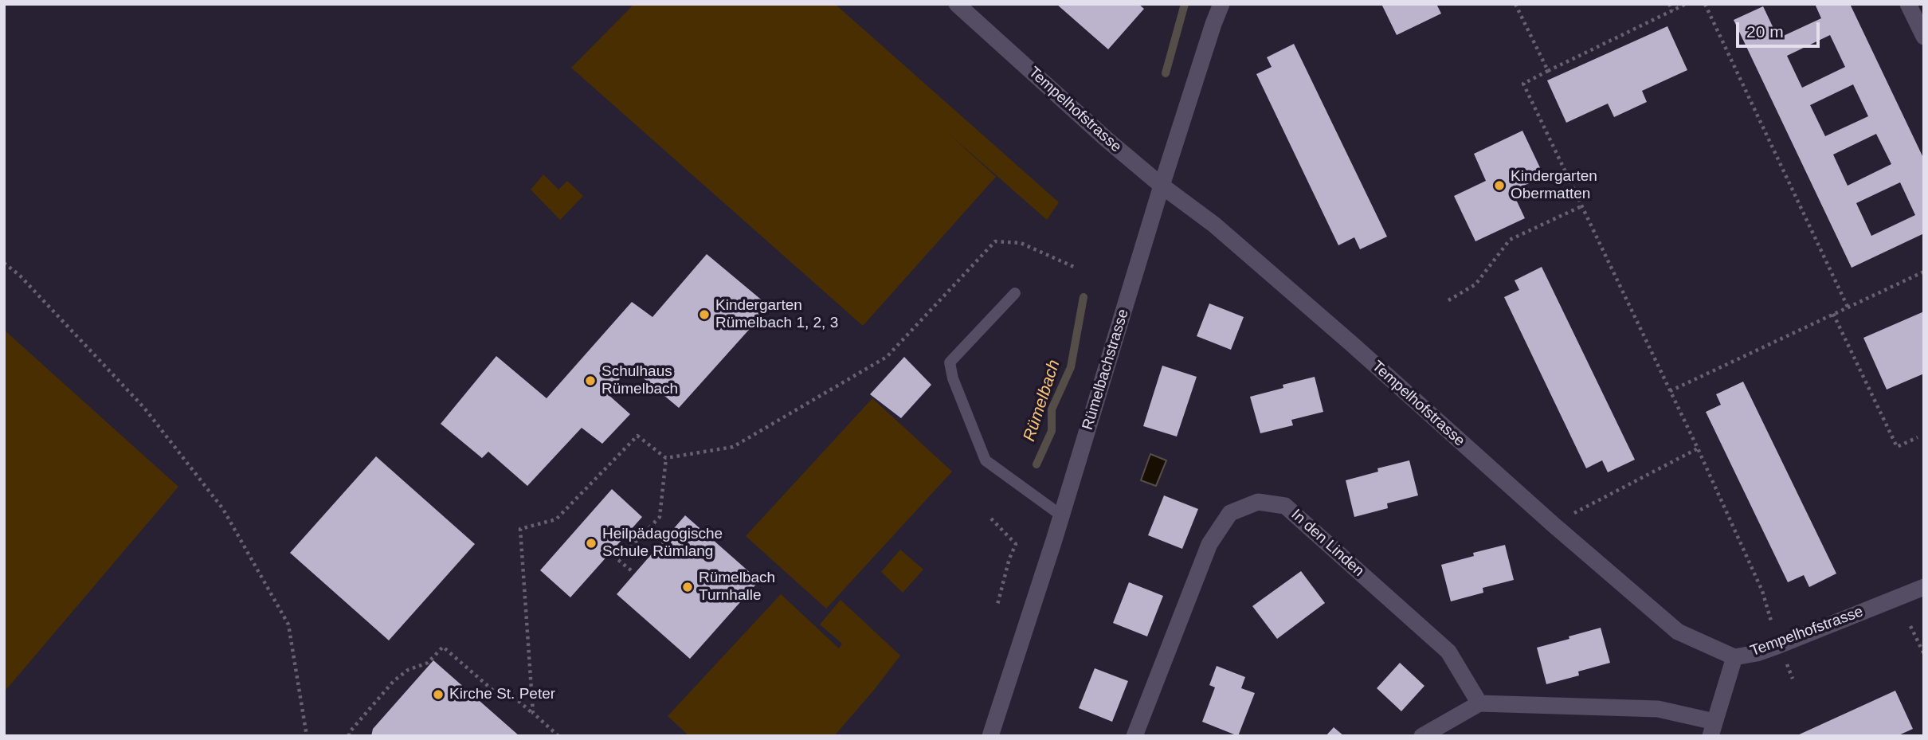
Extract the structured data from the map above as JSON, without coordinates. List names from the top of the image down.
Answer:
{
  "streets": {
    "street": ["Tempelhofstrasse", "Rümelbachstrasse", "In den Linden"]
  },
  "crossings": [
    ["Tempelhofstrasse", "Rümelbachstrasse"]
  ],
  "water": ["Rümelbach"],
  "places": [
    "Kindergarten Obermatten",
    "Kindergarten Rümelbach 1, 2, 3",
    "Schulhaus Rümelbach",
    "Heilpädagogische Schule Rümlang",
    "Rümelbach Turnhalle",
    "Kirche St. Peter"
  ],
  "scale_bar": "20 m"
}
